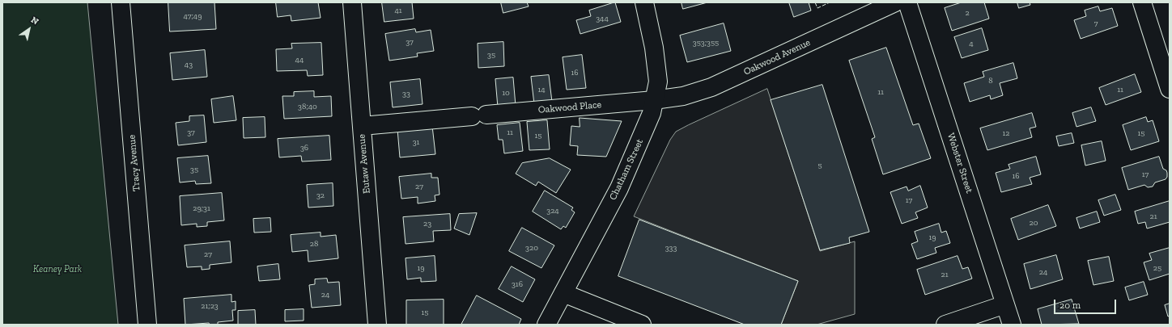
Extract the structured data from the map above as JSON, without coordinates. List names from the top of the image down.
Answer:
{
  "streets": {
    "street": [
      "Oakwood Avenue",
      "Oakwood Place",
      "Tracy Avenue",
      "Webster Street",
      "Eutaw Avenue",
      "Chatham Street"
    ]
  },
  "crossings": [
    ["Oakwood Avenue", "Oakwood Place"],
    ["Oakwood Avenue", "Chatham Street"],
    ["Oakwood Place", "Eutaw Avenue"],
    ["Oakwood Place", "Chatham Street"]
  ],
  "parks": ["Keaney Park"],
  "house_numbers": [
    "41",
    "2",
    "47;49",
    "344",
    "7",
    "37",
    "353;355",
    "4",
    "35",
    "44",
    "43",
    "16",
    "8",
    "14",
    "11",
    "11",
    "10",
    "33",
    "38;40",
    "37",
    "11",
    "12",
    "15",
    "15",
    "31",
    "36",
    "5",
    "35",
    "17",
    "16",
    "27",
    "32",
    "17",
    "29;31",
    "324",
    "21",
    "20",
    "23",
    "19",
    "28",
    "320",
    "333",
    "27",
    "19",
    "25",
    "24",
    "21",
    "316",
    "24",
    "21;23",
    "15"
  ],
  "scale_bar": "20 m",
  "north": "top right"
}
